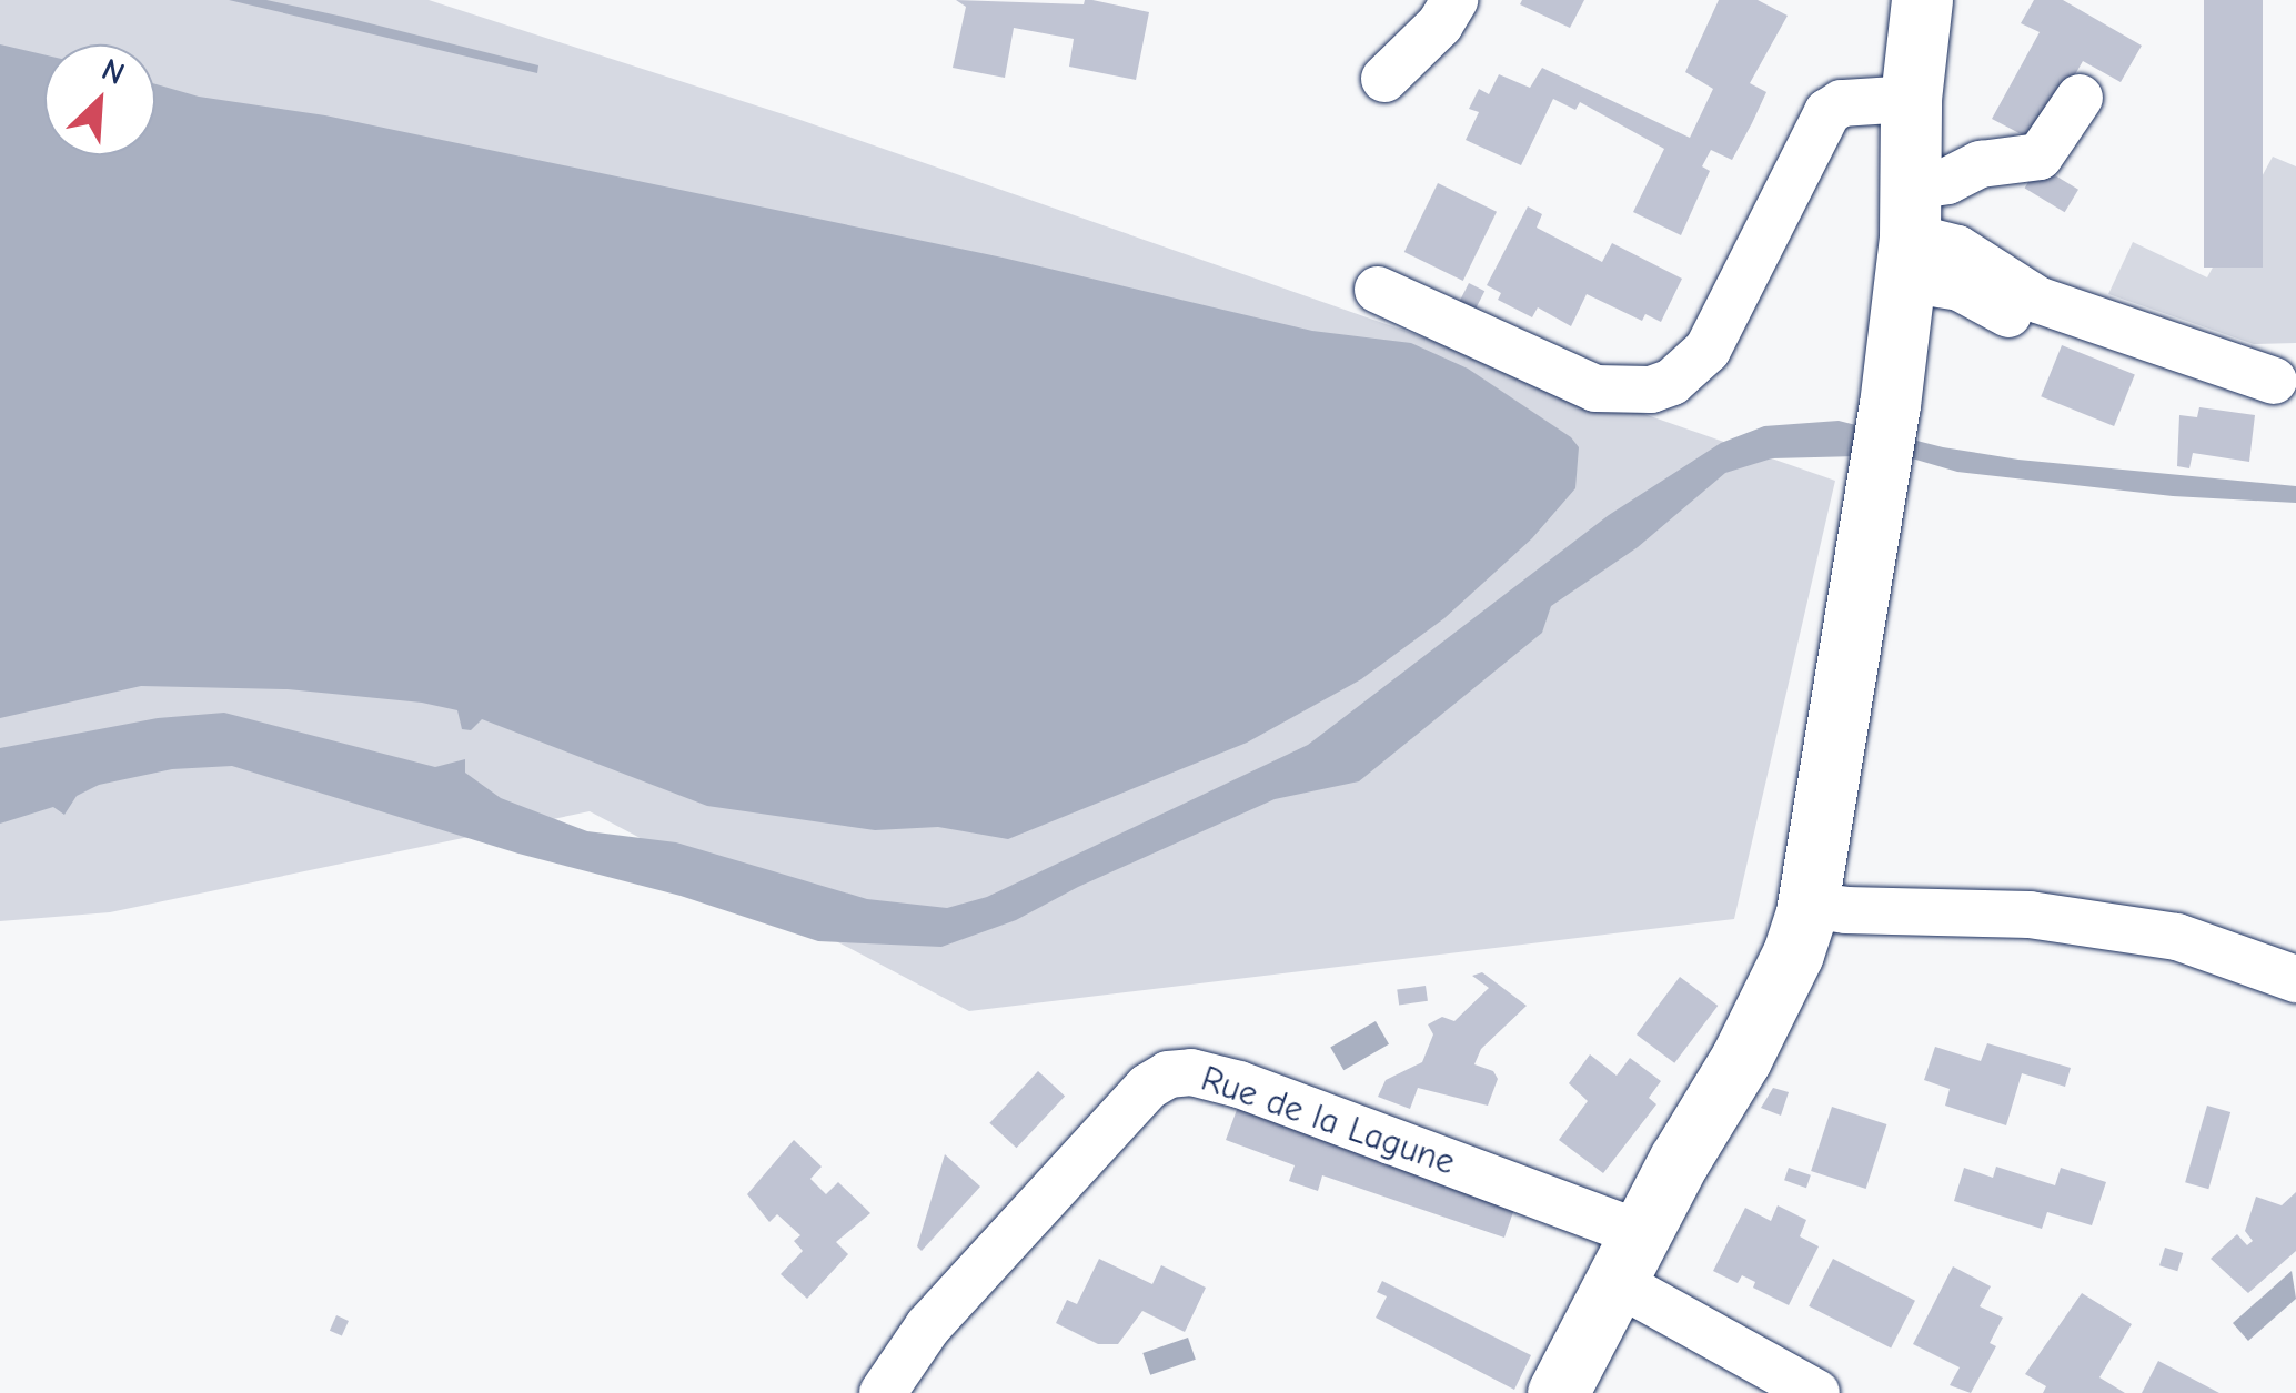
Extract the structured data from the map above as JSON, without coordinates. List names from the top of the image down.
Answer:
{
  "streets": {
    "street": ["Rue de la Lagune"]
  },
  "north": "top right"
}
